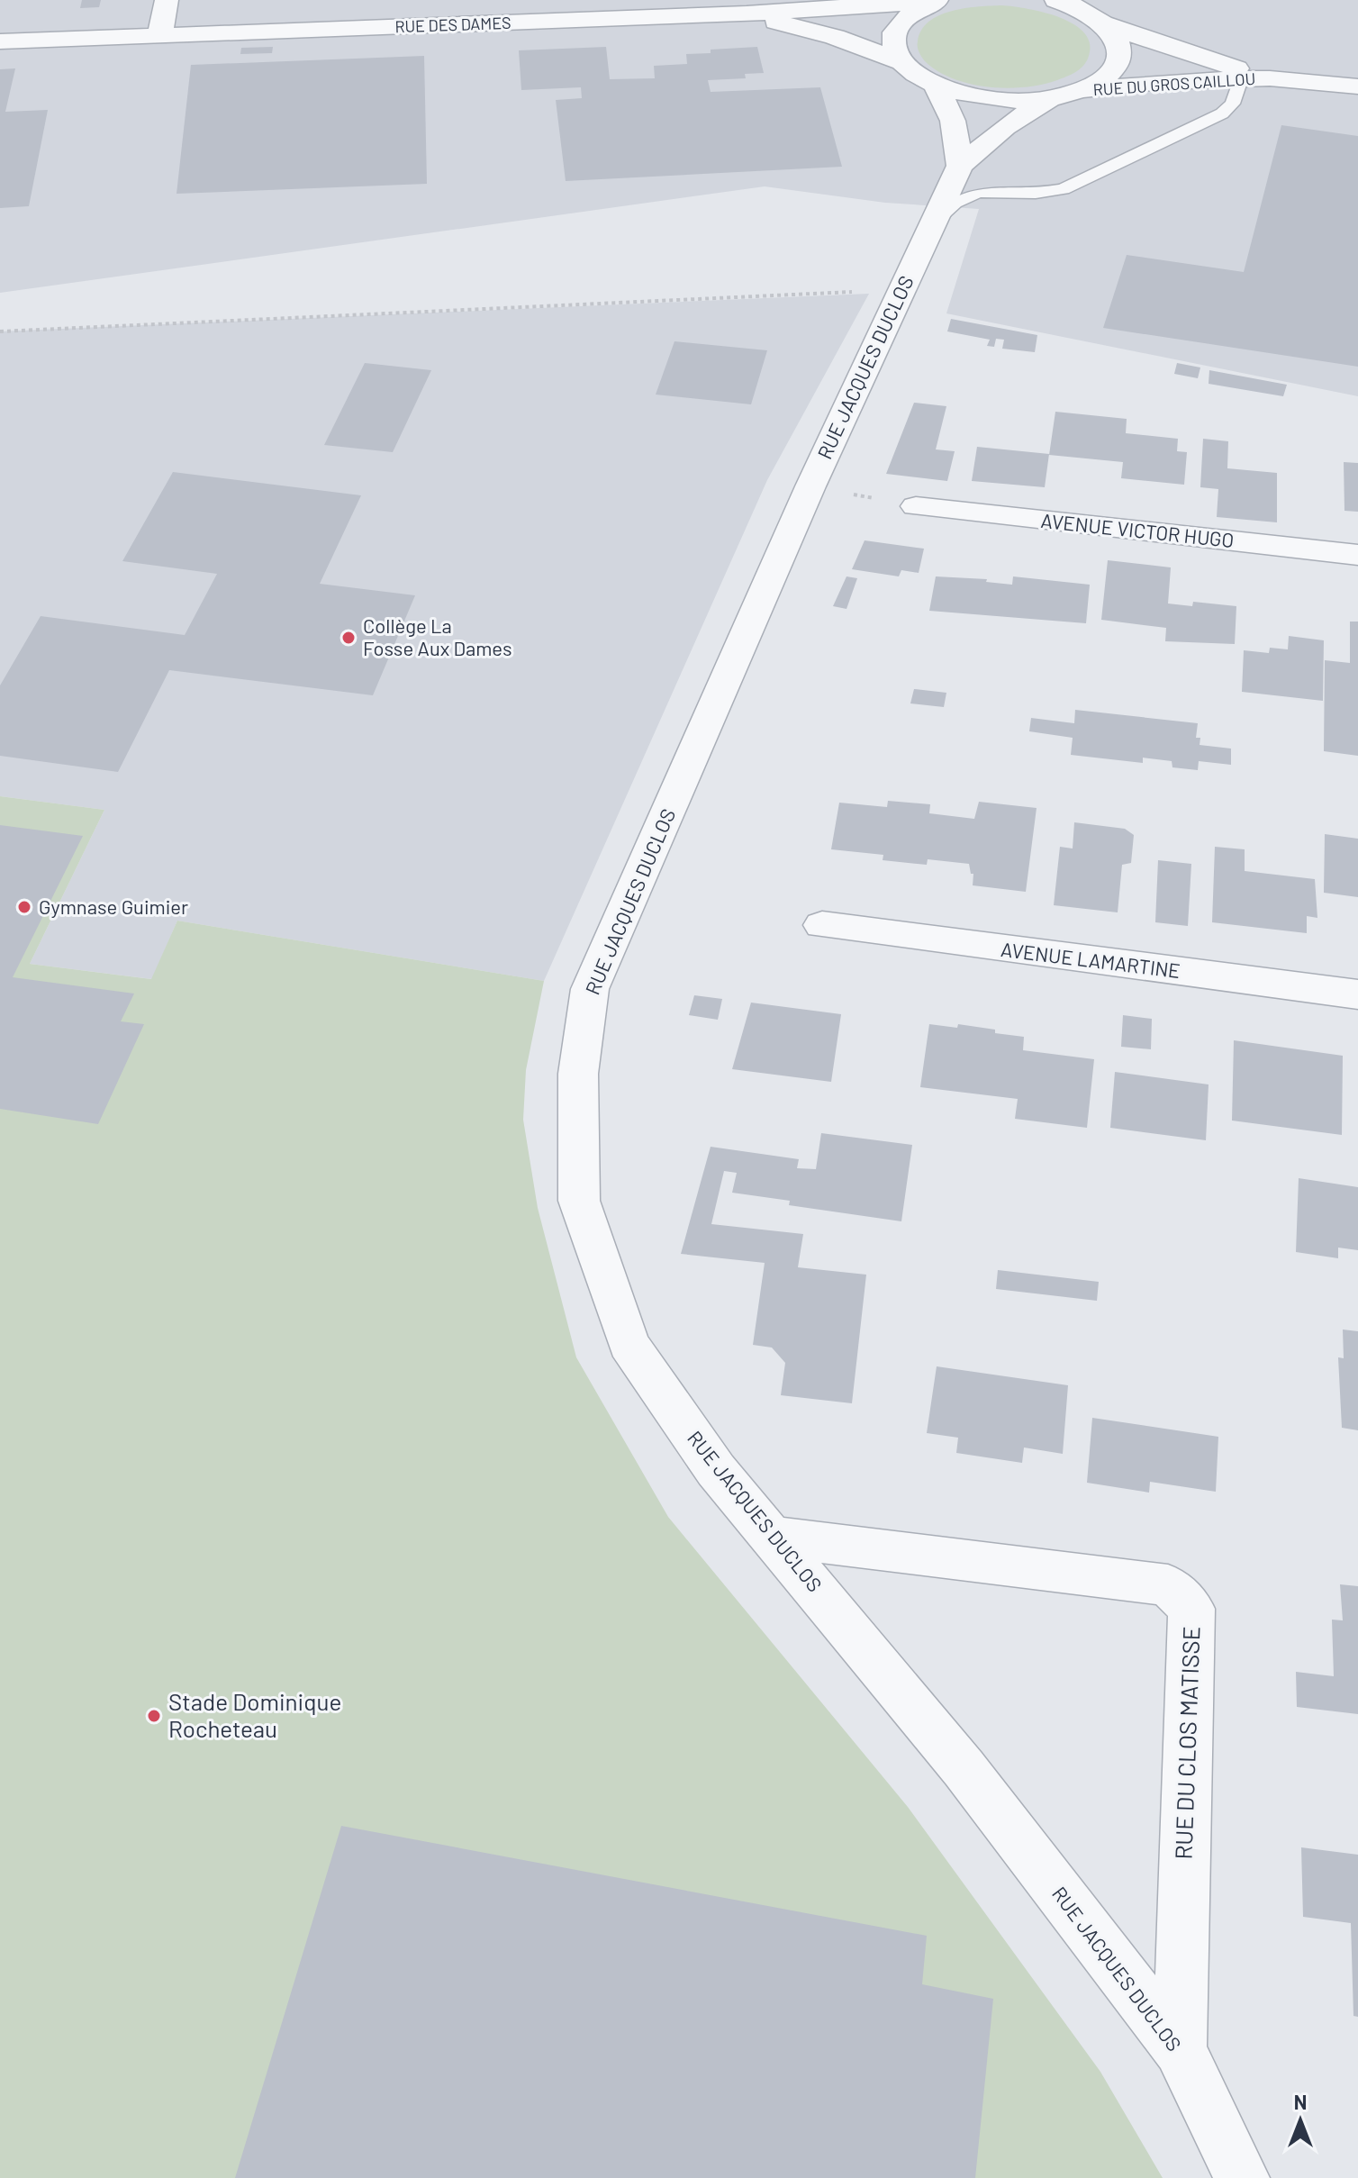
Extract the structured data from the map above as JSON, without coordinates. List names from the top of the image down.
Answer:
{
  "streets": {
    "street": [
      "RUE DES DAMES",
      "RUE DU GROS CAILLOU",
      "RUE JACQUES DUCLOS",
      "AVENUE VICTOR HUGO",
      "AVENUE LAMARTINE",
      "RUE DU CLOS MATISSE"
    ]
  },
  "crossings": [
    ["RUE DES DAMES", "RUE JACQUES DUCLOS"],
    ["RUE DU GROS CAILLOU", "RUE JACQUES DUCLOS"],
    ["RUE JACQUES DUCLOS", "RUE DU CLOS MATISSE"]
  ],
  "places": ["Collège La Fosse Aux Dames", "Gymnase Guimier", "Stade Dominique Rocheteau"],
  "north": "top"
}
